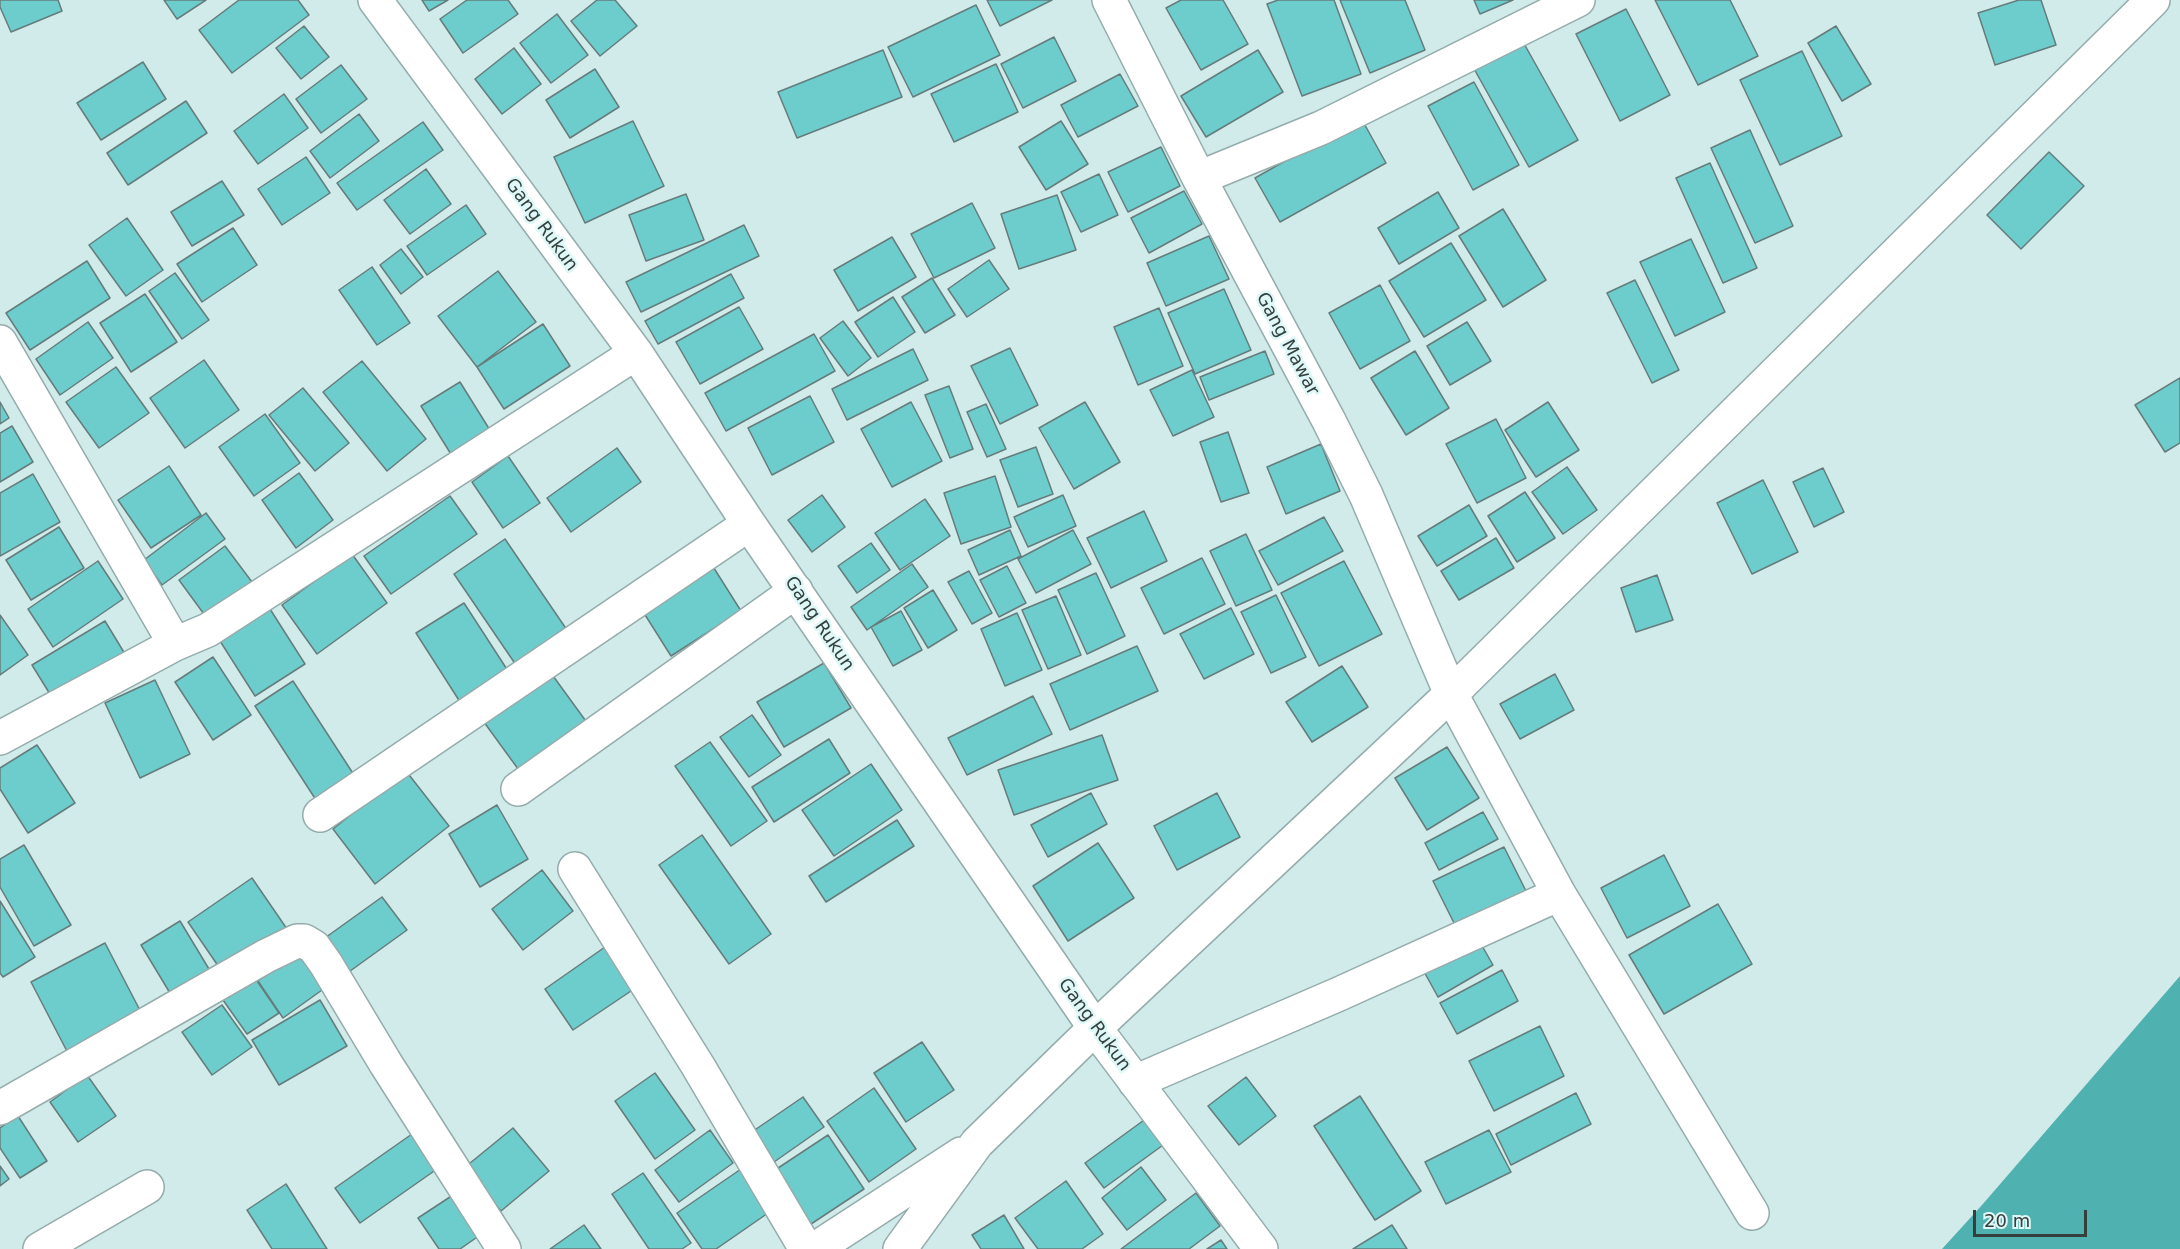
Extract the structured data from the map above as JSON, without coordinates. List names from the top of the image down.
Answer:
{
  "streets": {
    "street": ["Gang Rukun", "Gang Mawar"]
  },
  "scale_bar": "20 m"
}
